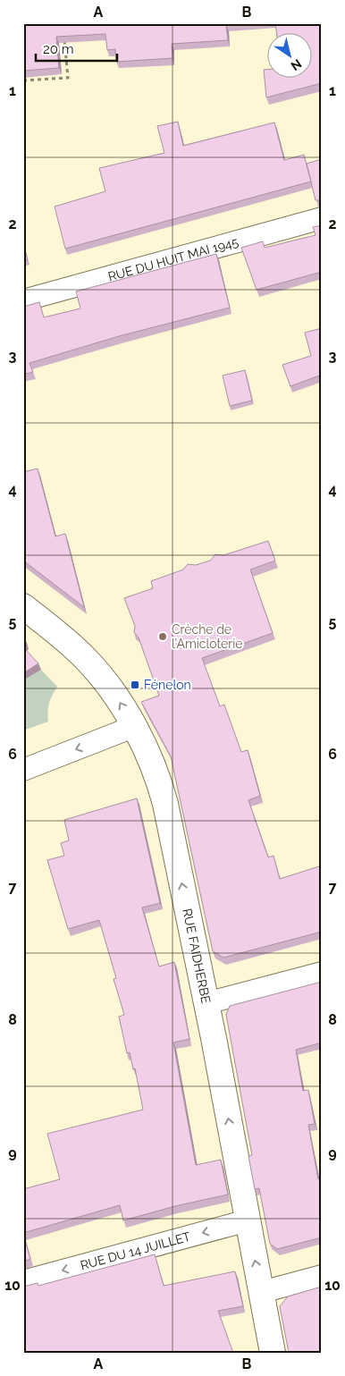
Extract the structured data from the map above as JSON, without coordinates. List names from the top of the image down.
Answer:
{
  "streets": {
    "street": ["RUE DU HUIT MAI 1945", "RUE FAIDHERBE", "RUE DU 14 JUILLET"]
  },
  "crossings": [
    ["RUE FAIDHERBE", "RUE DU 14 JUILLET"]
  ],
  "one_way": ["RUE FAIDHERBE", "RUE DU 14 JUILLET"],
  "places": {
    "other": ["Crèche de l'Amicloterie"],
    "transit": ["Fénelon"]
  },
  "scale_bar": "20 m",
  "north": "bottom right",
  "grid": {
    "columns": ["A", "B"],
    "rows": [
      "1",
      "2",
      "3",
      "4",
      "5",
      "6",
      "7",
      "8",
      "9",
      "10"
    ]
  }
}
